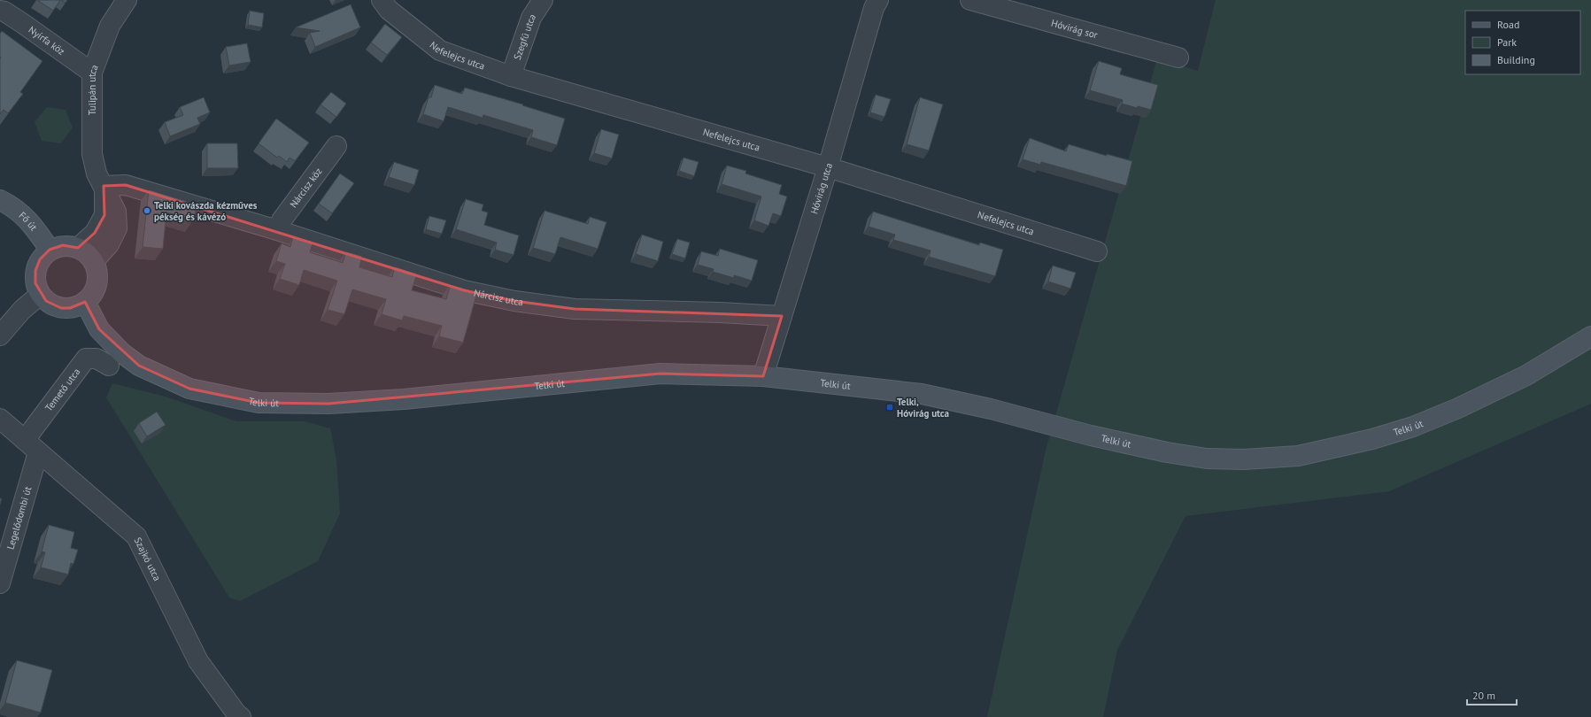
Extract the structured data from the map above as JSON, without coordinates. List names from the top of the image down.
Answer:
{
  "streets": {
    "main road": ["Fő út", "Telki út"],
    "street": [
      "Hóvirág sor",
      "Szegfű utca",
      "Nyírfa köz",
      "Nefelejcs utca",
      "Tulipán utca",
      "Nárcisz köz",
      "Hóvirág utca",
      "Nárcisz utca",
      "Temető utca",
      "Legelődombi út",
      "Szajkó utca"
    ]
  },
  "crossings": [
    ["Szegfű utca", "Nefelejcs utca"],
    ["Nyírfa köz", "Tulipán utca"],
    ["Nefelejcs utca", "Hóvirág utca"],
    ["Tulipán utca", "Fő út"],
    ["Tulipán utca", "Nárcisz utca"],
    ["Tulipán utca", "Telki út"],
    ["Nárcisz köz", "Nárcisz utca"],
    ["Hóvirág utca", "Nárcisz utca"],
    ["Hóvirág utca", "Telki út"],
    ["Fő út", "Telki út"],
    ["Temető utca", "Legelődombi út"],
    ["Temető utca", "Szajkó utca"],
    ["Legelődombi út", "Szajkó utca"]
  ],
  "places": {
    "other": ["Telki kovászda kézműves pékség és kávézó"],
    "transit": ["Telki, Hóvirág utca"]
  },
  "legend": ["Road", "Park", "Building"],
  "scale_bar": "20 m"
}
